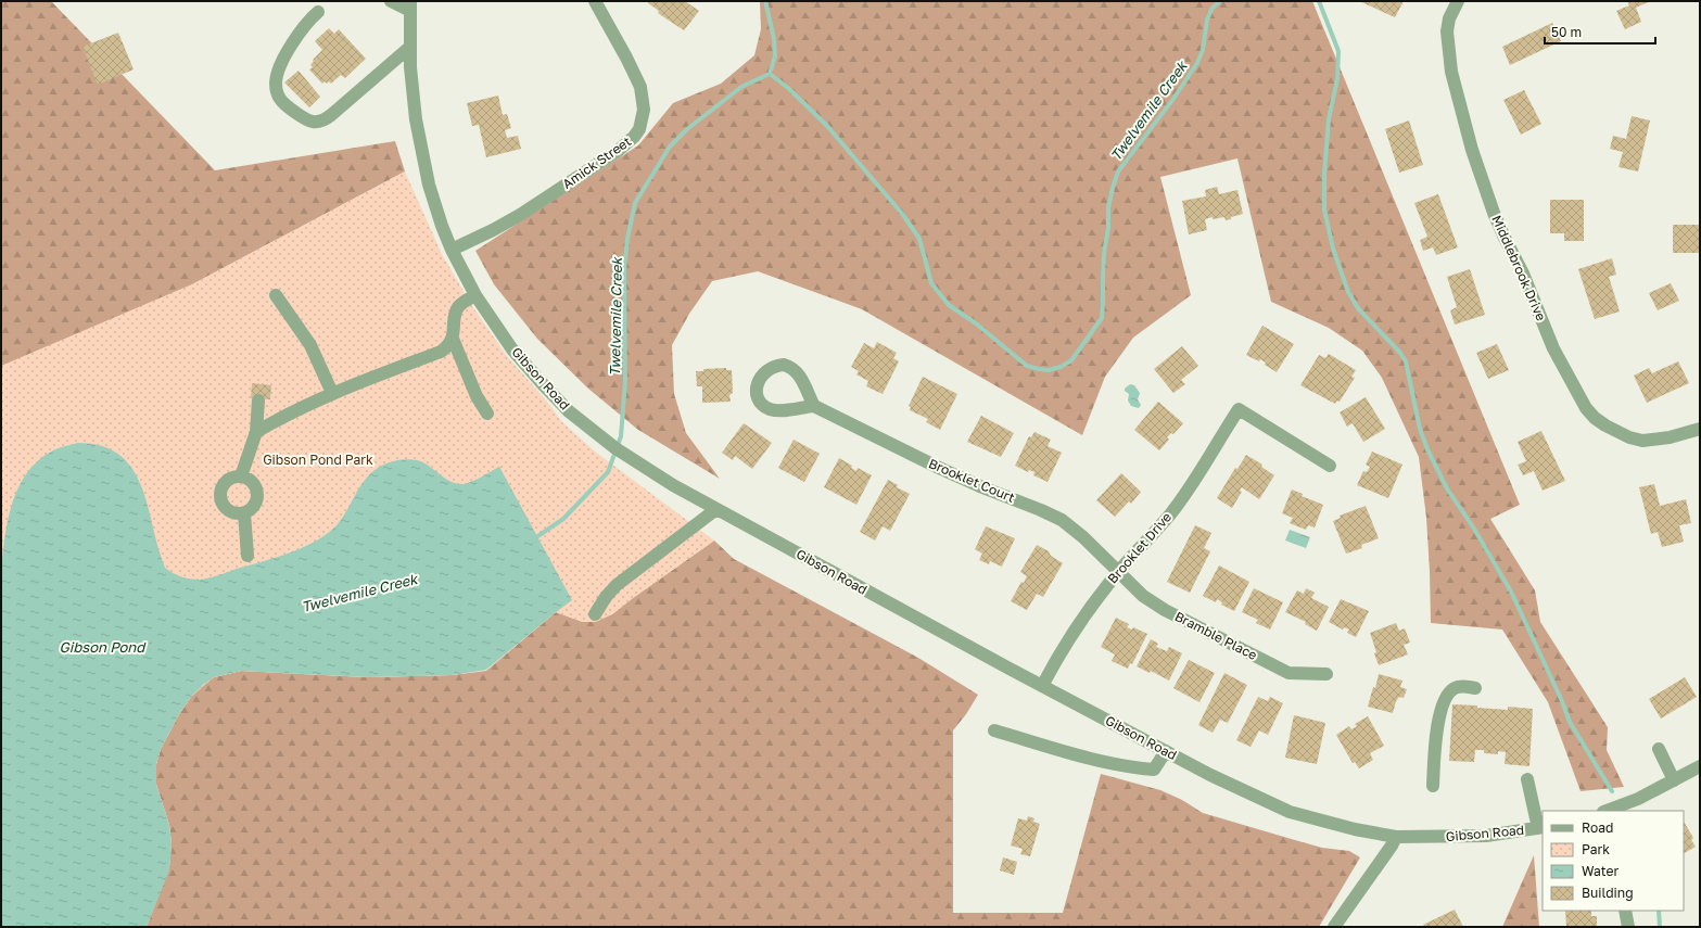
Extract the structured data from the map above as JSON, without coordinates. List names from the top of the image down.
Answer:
{
  "streets": {
    "street": [
      "Amick Street",
      "Middlebrook Drive",
      "Gibson Road",
      "Brooklet Court",
      "Brooklet Drive",
      "Bramble Place"
    ]
  },
  "crossings": [
    ["Amick Street", "Gibson Road"],
    ["Gibson Road", "Brooklet Drive"],
    ["Brooklet Court", "Brooklet Drive"],
    ["Brooklet Court", "Bramble Place"],
    ["Brooklet Drive", "Bramble Place"]
  ],
  "water": ["Twelvemile Creek", "Gibson Pond"],
  "parks": ["Gibson Pond Park"],
  "legend": [
    "Road",
    "Park",
    "Water",
    "Building"
  ],
  "scale_bar": "50 m"
}
